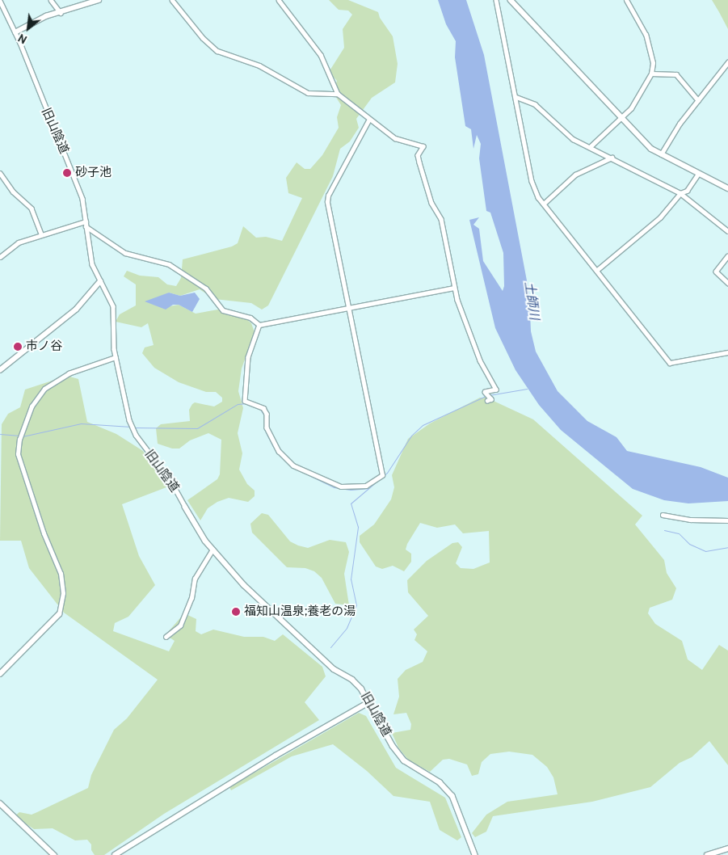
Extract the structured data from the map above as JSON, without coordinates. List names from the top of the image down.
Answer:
{
  "streets": {
    "street": ["旧山陰道"]
  },
  "water": ["土師川"],
  "places": ["砂子池", "市ノ谷", "福知山温泉;養老の湯"],
  "north": "bottom left"
}
